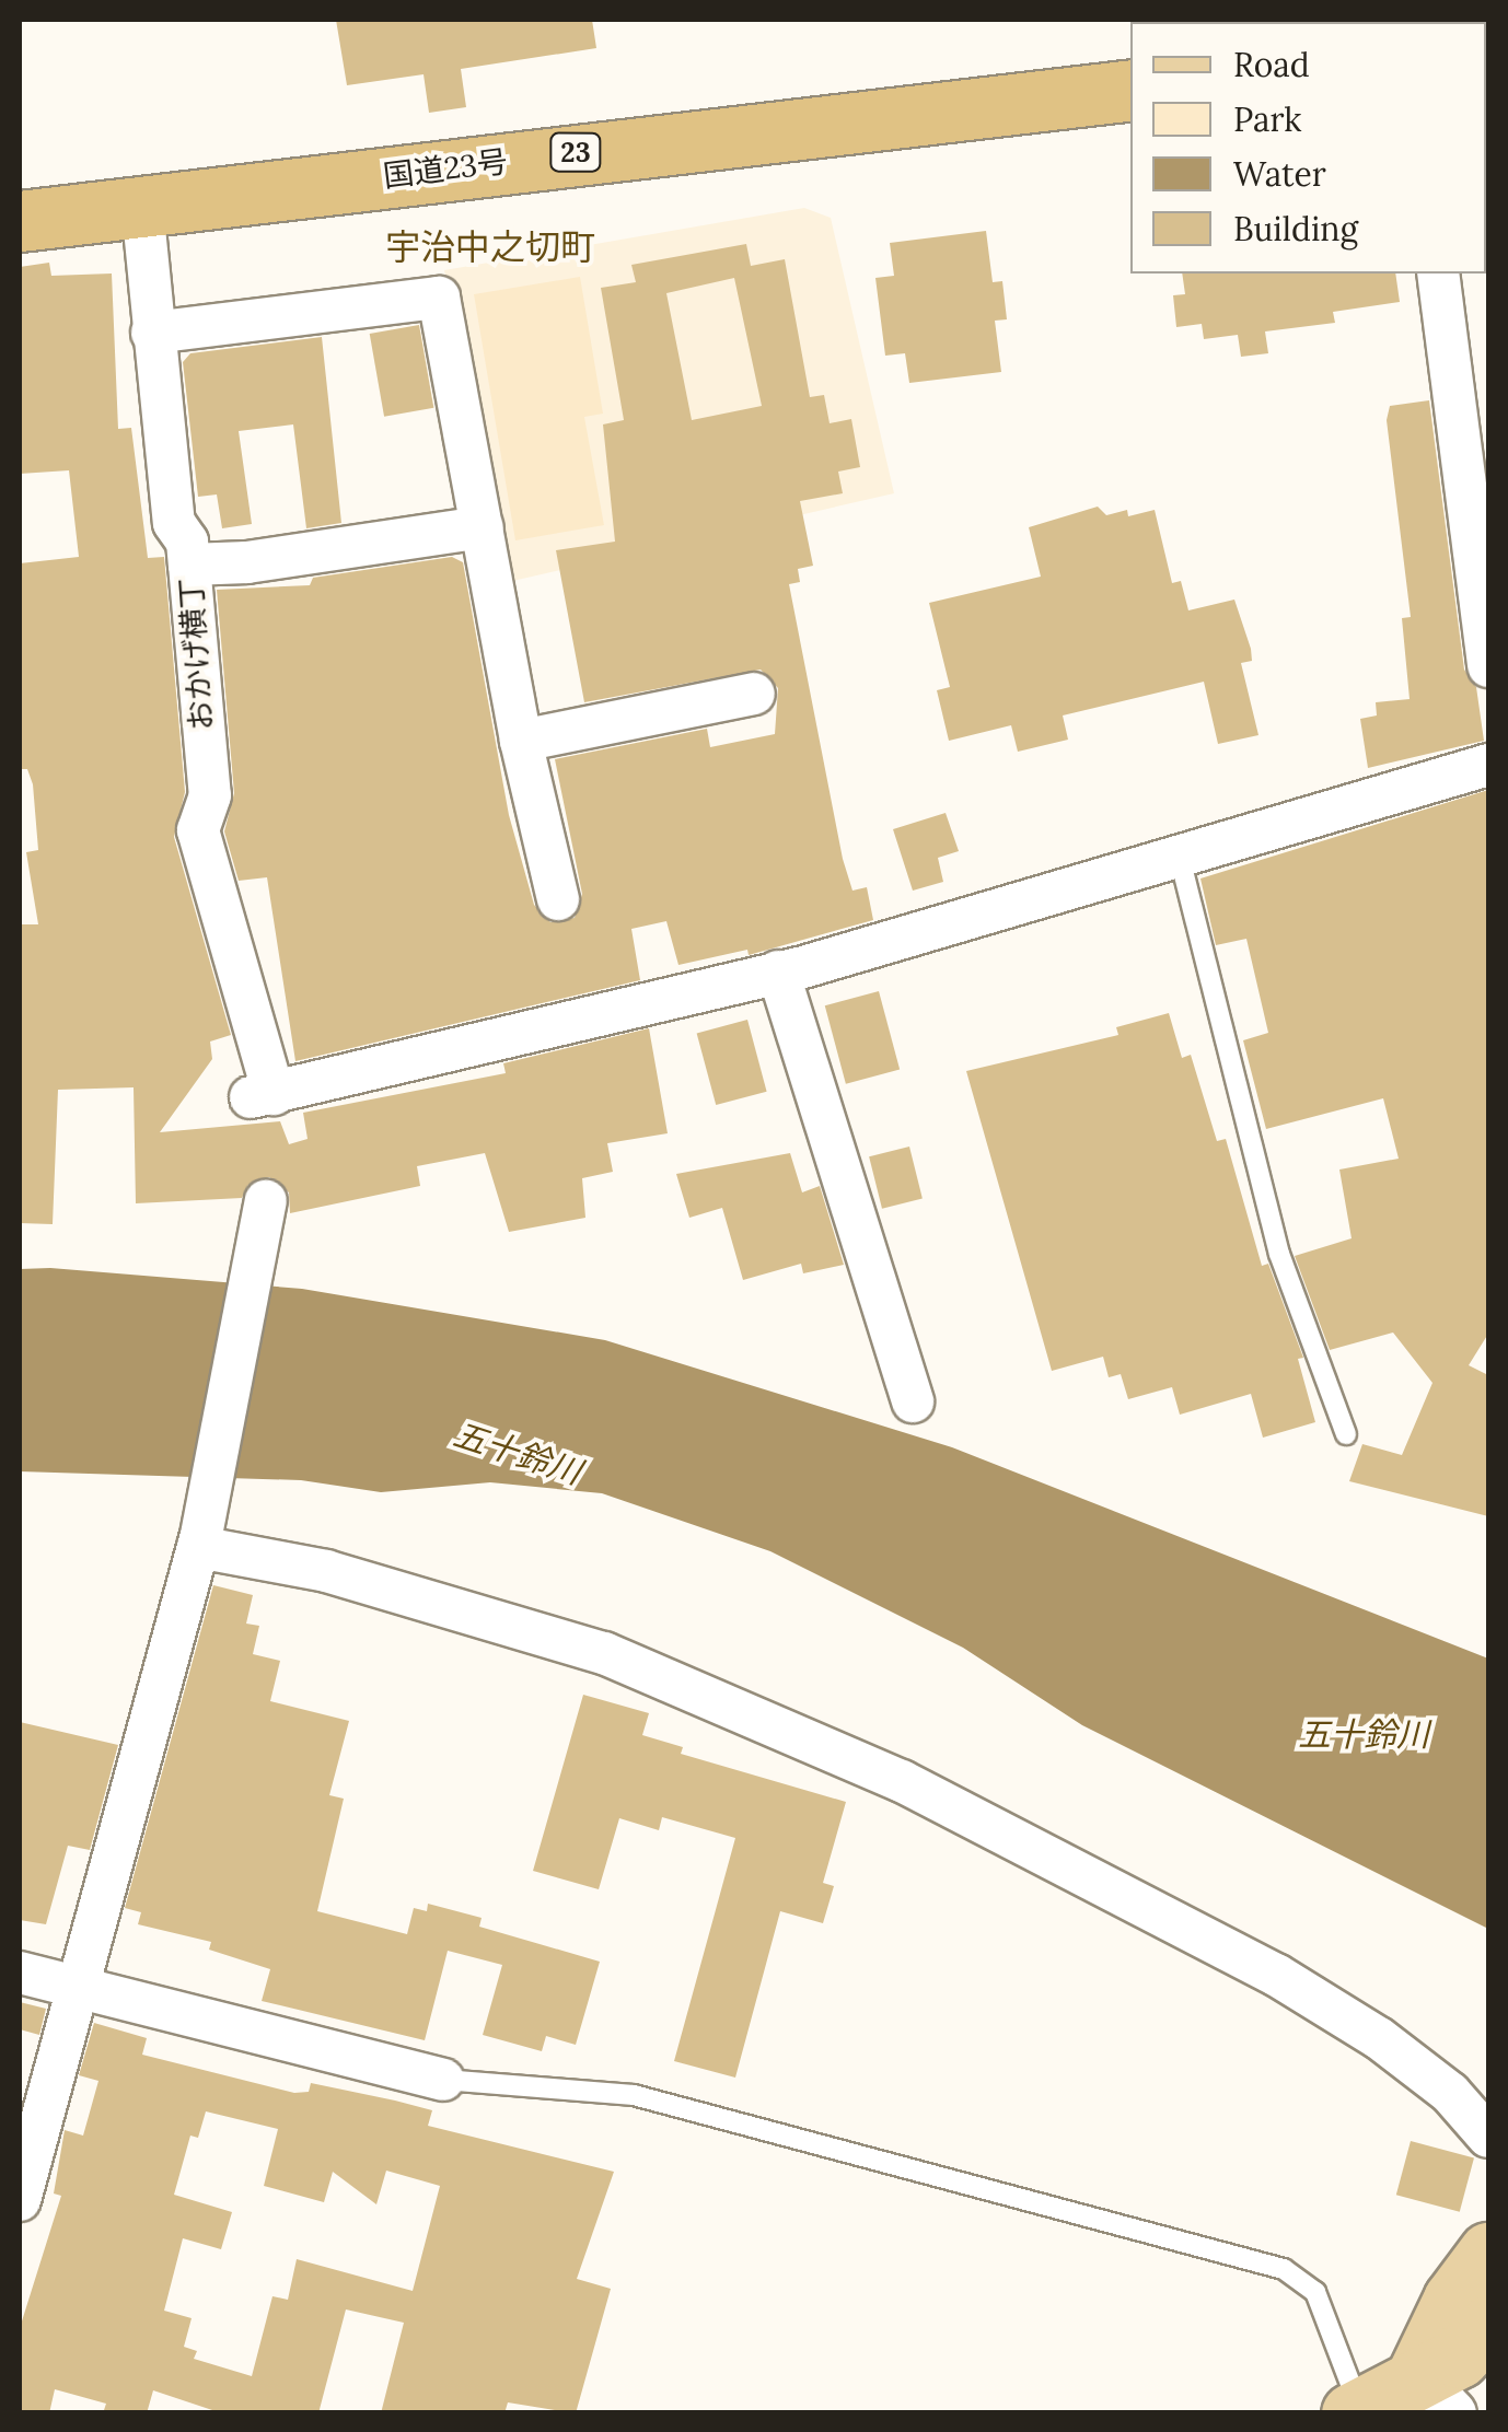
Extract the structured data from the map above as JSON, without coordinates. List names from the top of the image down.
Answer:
{
  "streets": {
    "highway": ["23", "国道23号"],
    "street": ["おかげ横丁"]
  },
  "crossings": [
    ["国道23号", "おかげ横丁"]
  ],
  "districts": ["宇治中之切町"],
  "water": ["五十鈴川"],
  "legend": [
    "Road",
    "Park",
    "Water",
    "Building"
  ]
}
